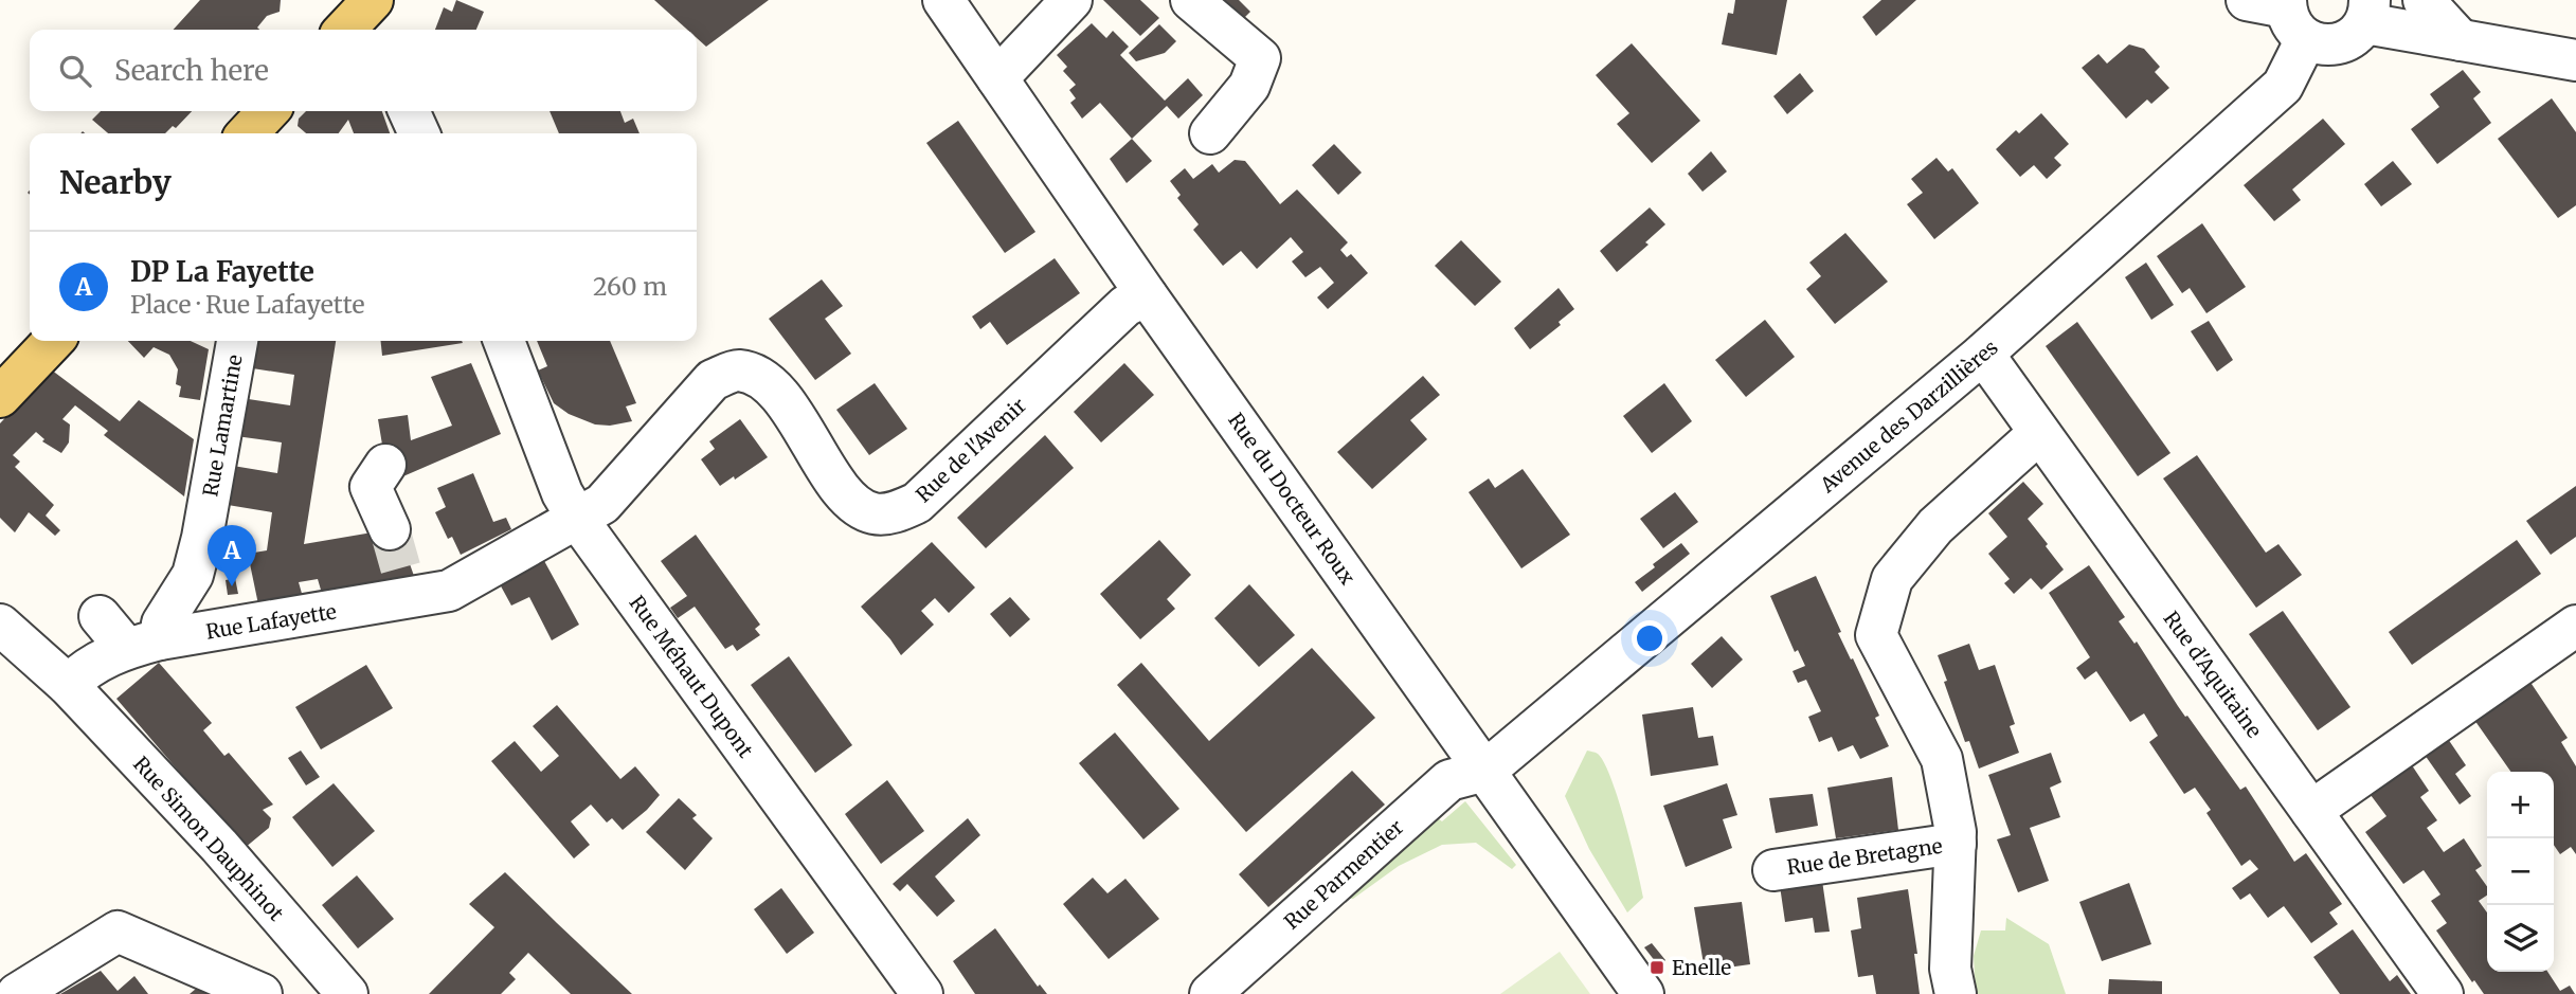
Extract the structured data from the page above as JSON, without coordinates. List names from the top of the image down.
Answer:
{
  "streets": {
    "street": [
      "Avenue des Darzillières",
      "Rue Lamartine",
      "Rue de l'Avenir",
      "Rue du Docteur Roux",
      "Rue Lafayette",
      "Rue d'Aquitaine",
      "Rue Méhaut Dupont",
      "Rue Simon Dauphinot",
      "Rue de Bretagne",
      "Rue Parmentier"
    ]
  },
  "crossings": [
    ["Avenue des Darzillières", "Rue du Docteur Roux"],
    ["Avenue des Darzillières", "Rue d'Aquitaine"],
    ["Avenue des Darzillières", "Rue Parmentier"],
    ["Rue Lamartine", "Rue Lafayette"],
    ["Rue de l'Avenir", "Rue du Docteur Roux"],
    ["Rue de l'Avenir", "Rue Lafayette"],
    ["Rue de l'Avenir", "Rue Méhaut Dupont"],
    ["Rue du Docteur Roux", "Rue Parmentier"],
    ["Rue Lafayette", "Rue Méhaut Dupont"],
    ["Rue Lafayette", "Rue Simon Dauphinot"],
    ["Rue d'Aquitaine", "Rue de Bretagne"]
  ],
  "places": {
    "transit": ["Enelle"]
  },
  "page": {
    "search": "Search here",
    "heading": "Nearby",
    "list": [
      {
        "mark": "A",
        "name": "DP La Fayette",
        "note": "Place · Rue Lafayette",
        "value": "260 m"
      }
    ],
    "pins": "A",
    "map_buttons": ["+", "−"]
  }
}
